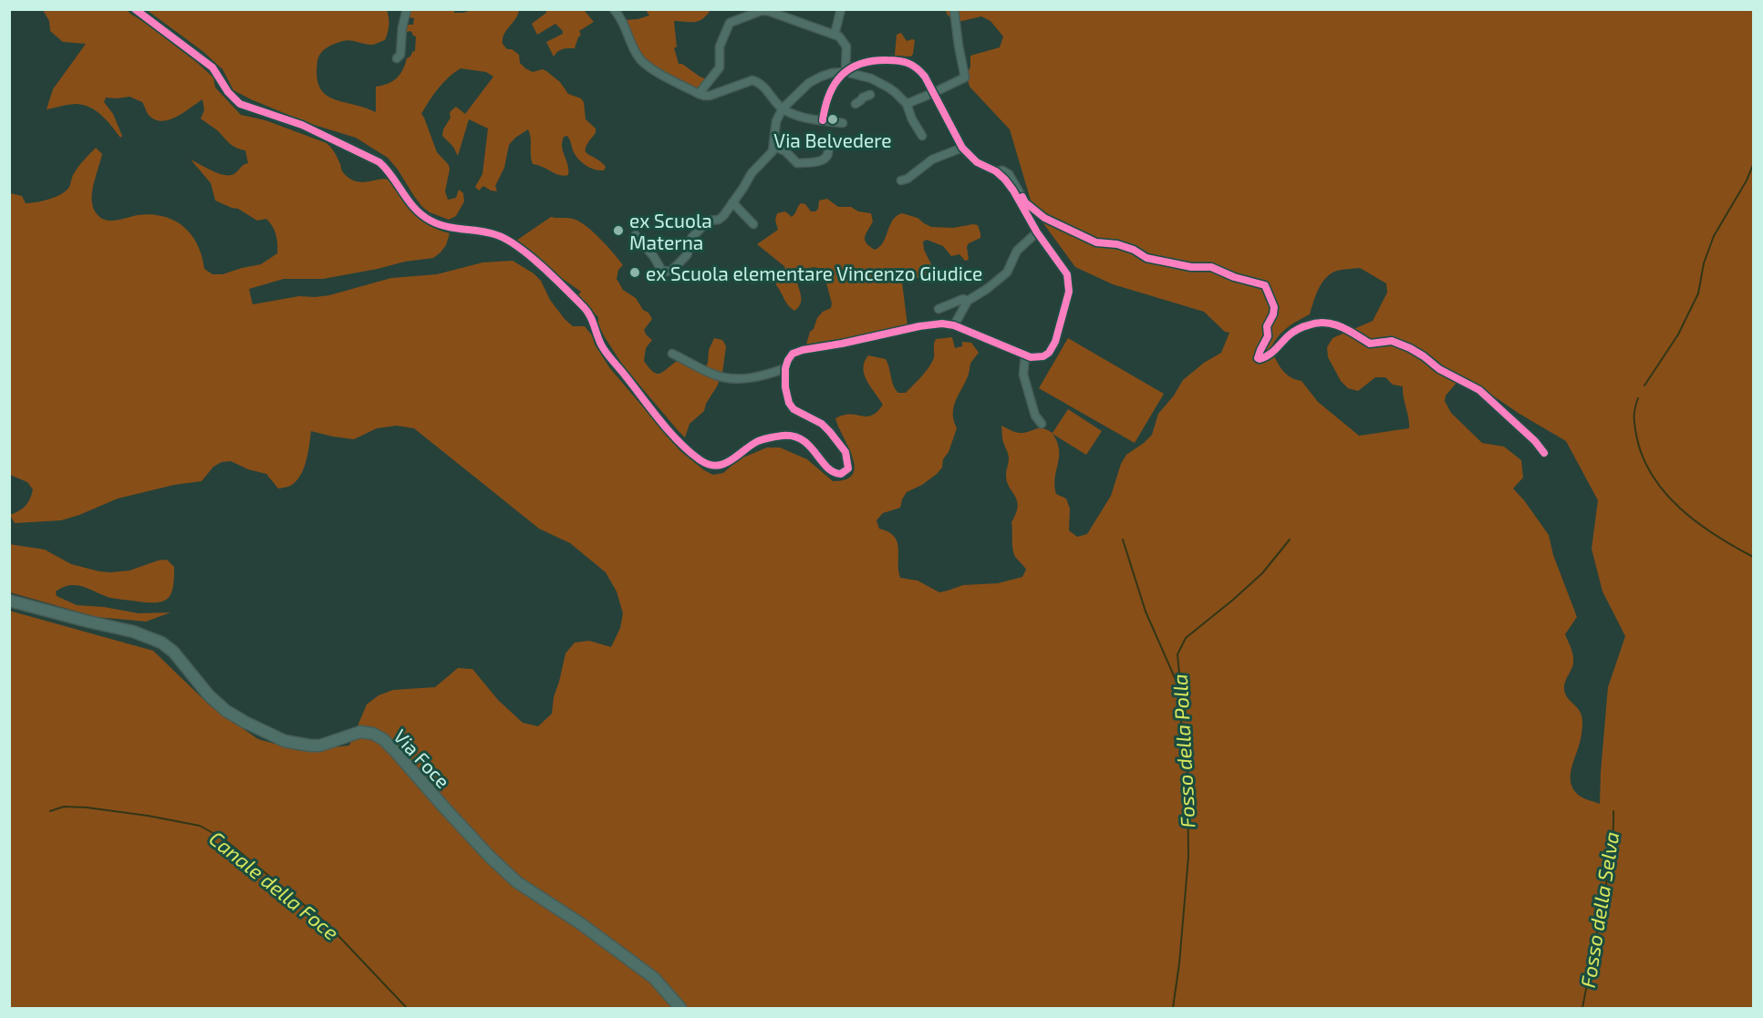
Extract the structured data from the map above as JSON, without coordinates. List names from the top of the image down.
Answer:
{
  "streets": {
    "main road": ["Via Foce"]
  },
  "water": ["Fosso della Polla", "Canale della Foce", "Fosso della Selva"],
  "places": ["Via Belvedere", "ex Scuola Materna", "ex Scuola elementare Vincenzo Giudice"]
}
